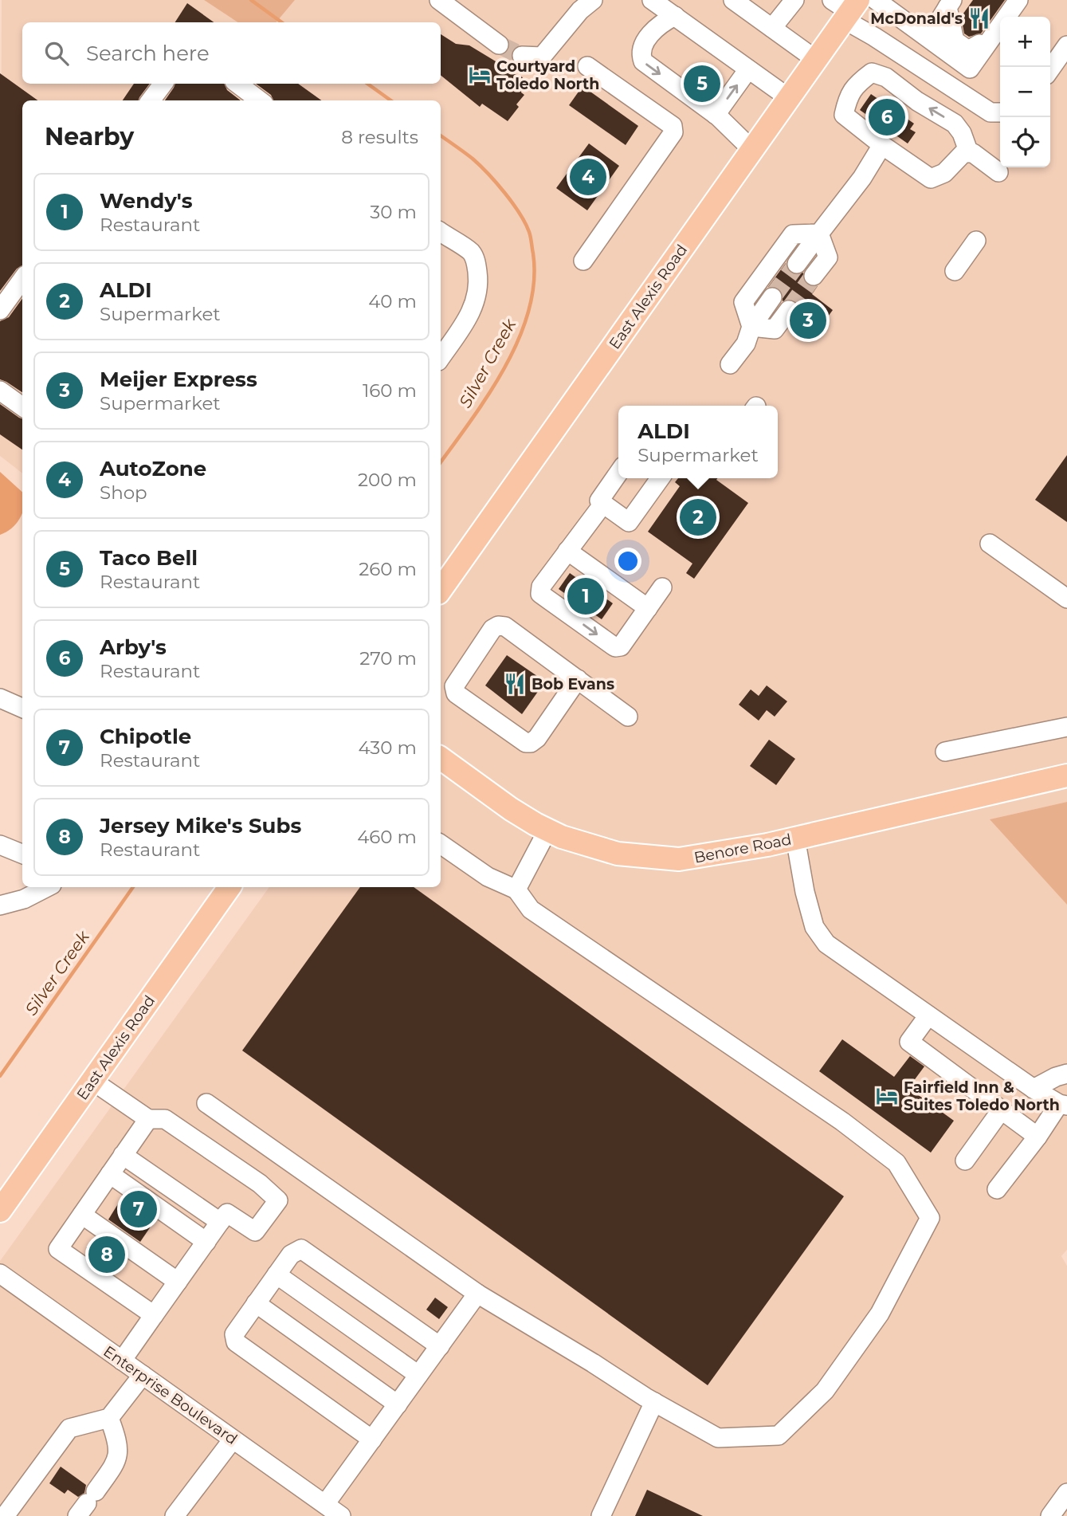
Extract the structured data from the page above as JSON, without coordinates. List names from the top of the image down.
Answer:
{
  "streets": {
    "main road": ["East Alexis Road", "Benore Road"],
    "street": ["Enterprise Boulevard"]
  },
  "water": ["Silver Creek"],
  "places": {
    "restaurant": ["McDonald's", "Bob Evans"],
    "hotel": ["Courtyard Toledo North", "Fairfield Inn & Suites Toledo North"]
  },
  "page": {
    "map_buttons": ["+", "−"],
    "search": "Search here",
    "pins": [
      "5",
      "6",
      "4",
      "3",
      "2",
      "1",
      "7",
      "8"
    ],
    "heading": ["Nearby", "8 results"],
    "list": [
      {
        "mark": "1",
        "name": "Wendy's",
        "note": "Restaurant",
        "value": "30 m"
      },
      {
        "mark": "2",
        "name": "ALDI",
        "note": "Supermarket",
        "value": "40 m"
      },
      {
        "mark": "3",
        "name": "Meijer Express",
        "note": "Supermarket",
        "value": "160 m"
      },
      {
        "mark": "4",
        "name": "AutoZone",
        "note": "Shop",
        "value": "200 m"
      },
      {
        "mark": "5",
        "name": "Taco Bell",
        "note": "Restaurant",
        "value": "260 m"
      },
      {
        "mark": "6",
        "name": "Arby's",
        "note": "Restaurant",
        "value": "270 m"
      },
      {
        "mark": "7",
        "name": "Chipotle",
        "note": "Restaurant",
        "value": "430 m"
      },
      {
        "mark": "8",
        "name": "Jersey Mike's Subs",
        "note": "Restaurant",
        "value": "460 m"
      }
    ],
    "popup": ["ALDI", "Supermarket"]
  }
}
